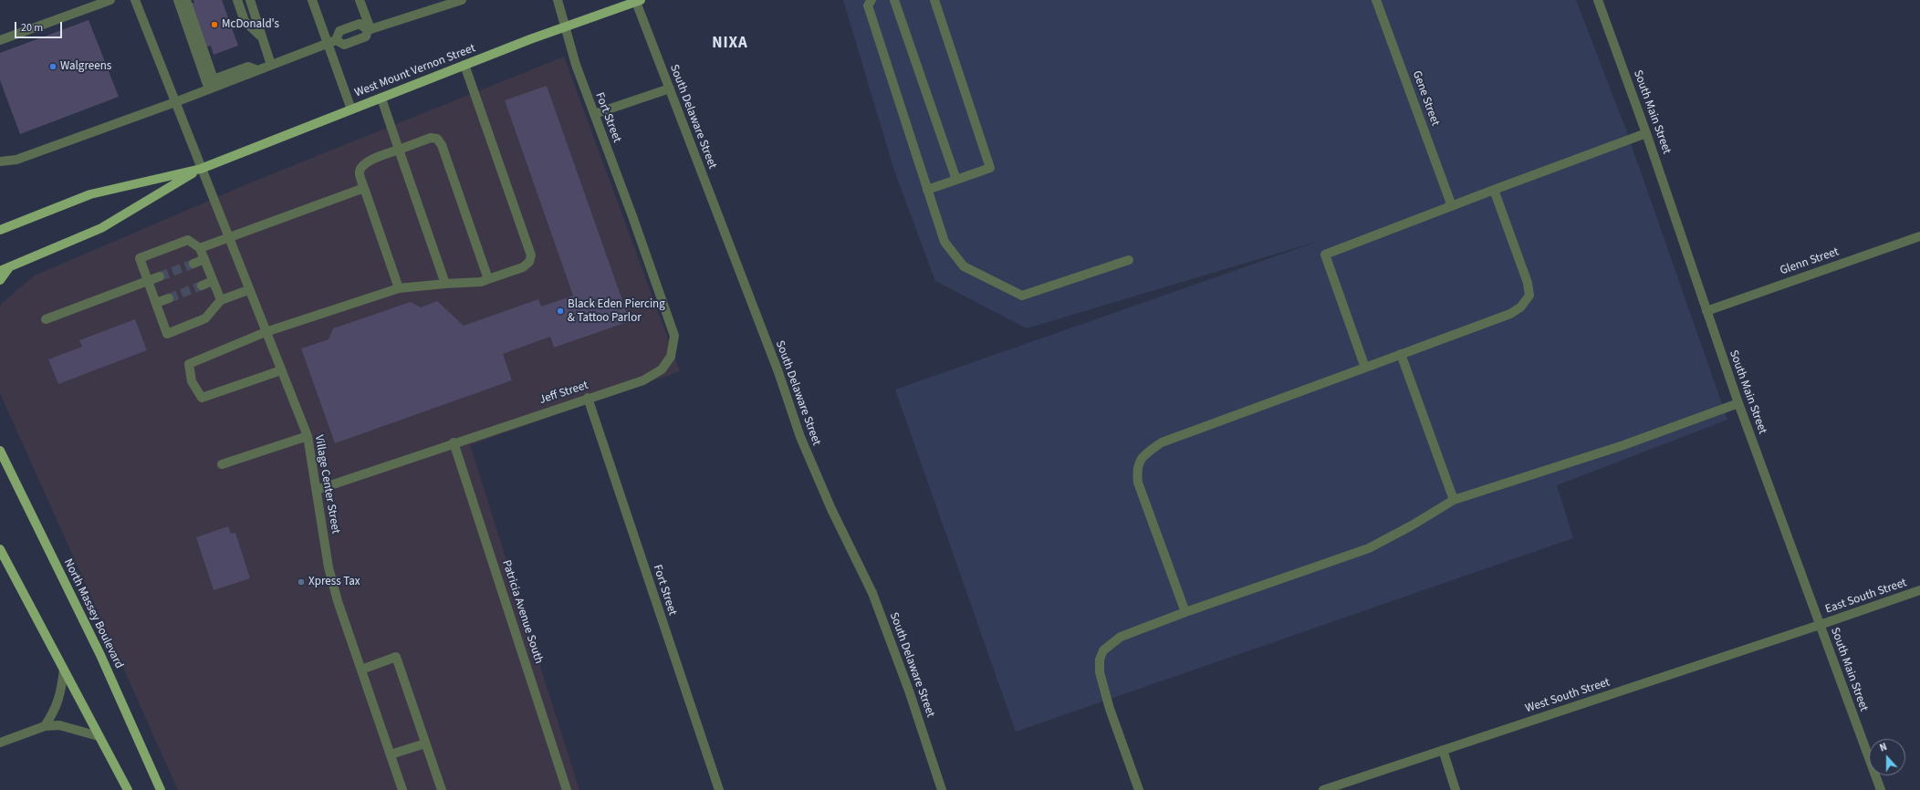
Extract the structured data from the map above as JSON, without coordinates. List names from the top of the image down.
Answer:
{
  "streets": {
    "main road": ["West Mount Vernon Street", "North Massey Boulevard"],
    "street": [
      "Gene Street",
      "South Main Street",
      "South Delaware Street",
      "Fort Street",
      "Glenn Street",
      "Jeff Street",
      "Village Center Street",
      "East South Street",
      "Patricia Avenue South",
      "West South Street"
    ]
  },
  "crossings": [
    ["West Mount Vernon Street", "South Delaware Street"],
    ["West Mount Vernon Street", "Fort Street"],
    ["West Mount Vernon Street", "Village Center Street"],
    ["South Main Street", "Glenn Street"],
    ["South Main Street", "East South Street"],
    ["South Main Street", "West South Street"],
    ["Fort Street", "Jeff Street"],
    ["Jeff Street", "Village Center Street"],
    ["Jeff Street", "Patricia Avenue South"],
    ["East South Street", "West South Street"]
  ],
  "districts": ["NIXA"],
  "places": [
    "McDonald's",
    "Walgreens",
    "Black Eden Piercing & Tattoo Parlor",
    "Xpress Tax"
  ],
  "scale_bar": "20 m",
  "north": "top"
}
